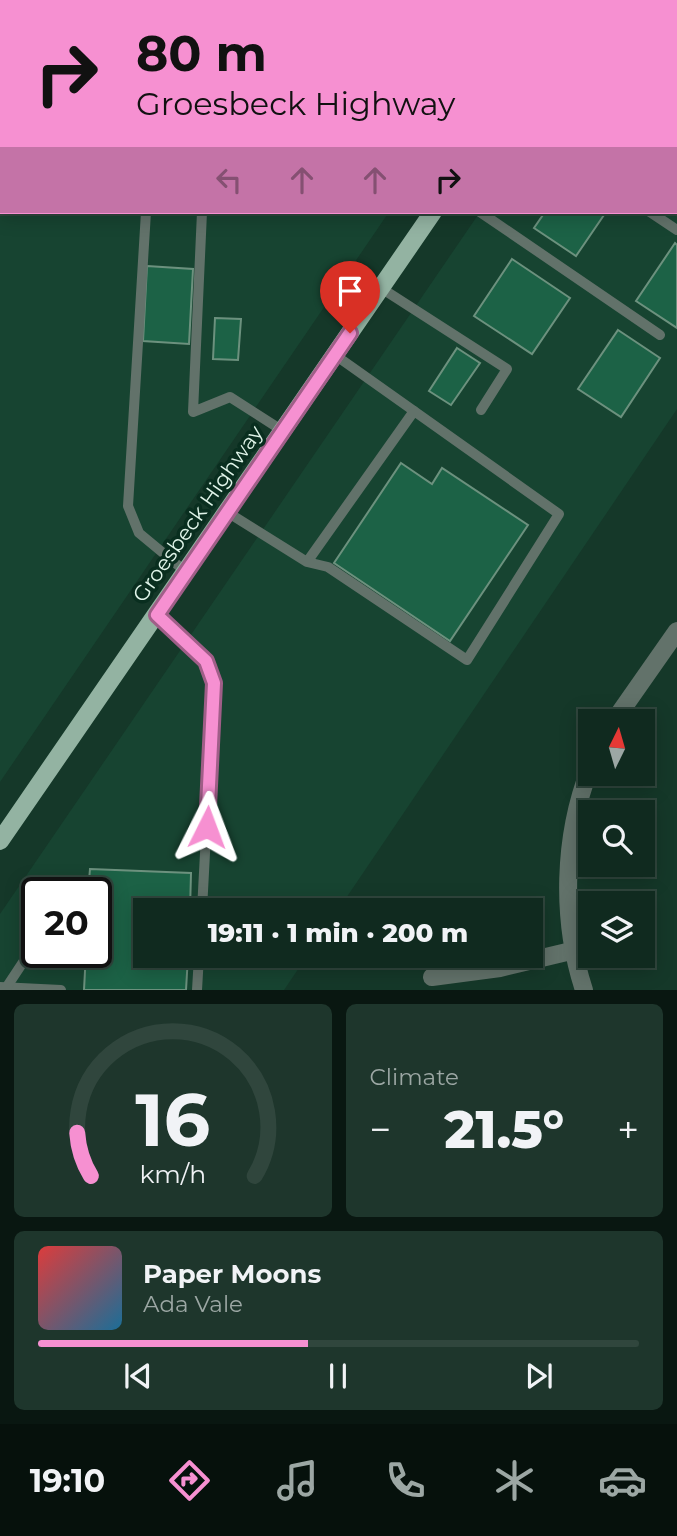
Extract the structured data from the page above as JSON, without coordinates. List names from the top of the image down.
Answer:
{
  "streets": {
    "main road": ["Groesbeck Highway"]
  },
  "north": "top",
  "page": {
    "turn": ["80 m", "Groesbeck Highway"],
    "limit": "20",
    "trip": "19:11 · 1 min · 200 m",
    "tile": "Climate",
    "heat": ["−", "21.5°", "+"],
    "song": ["Paper Moons", "Ada Vale"],
    "tabs": "19:10",
    "gauge": ["16", "km/h"]
  }
}
